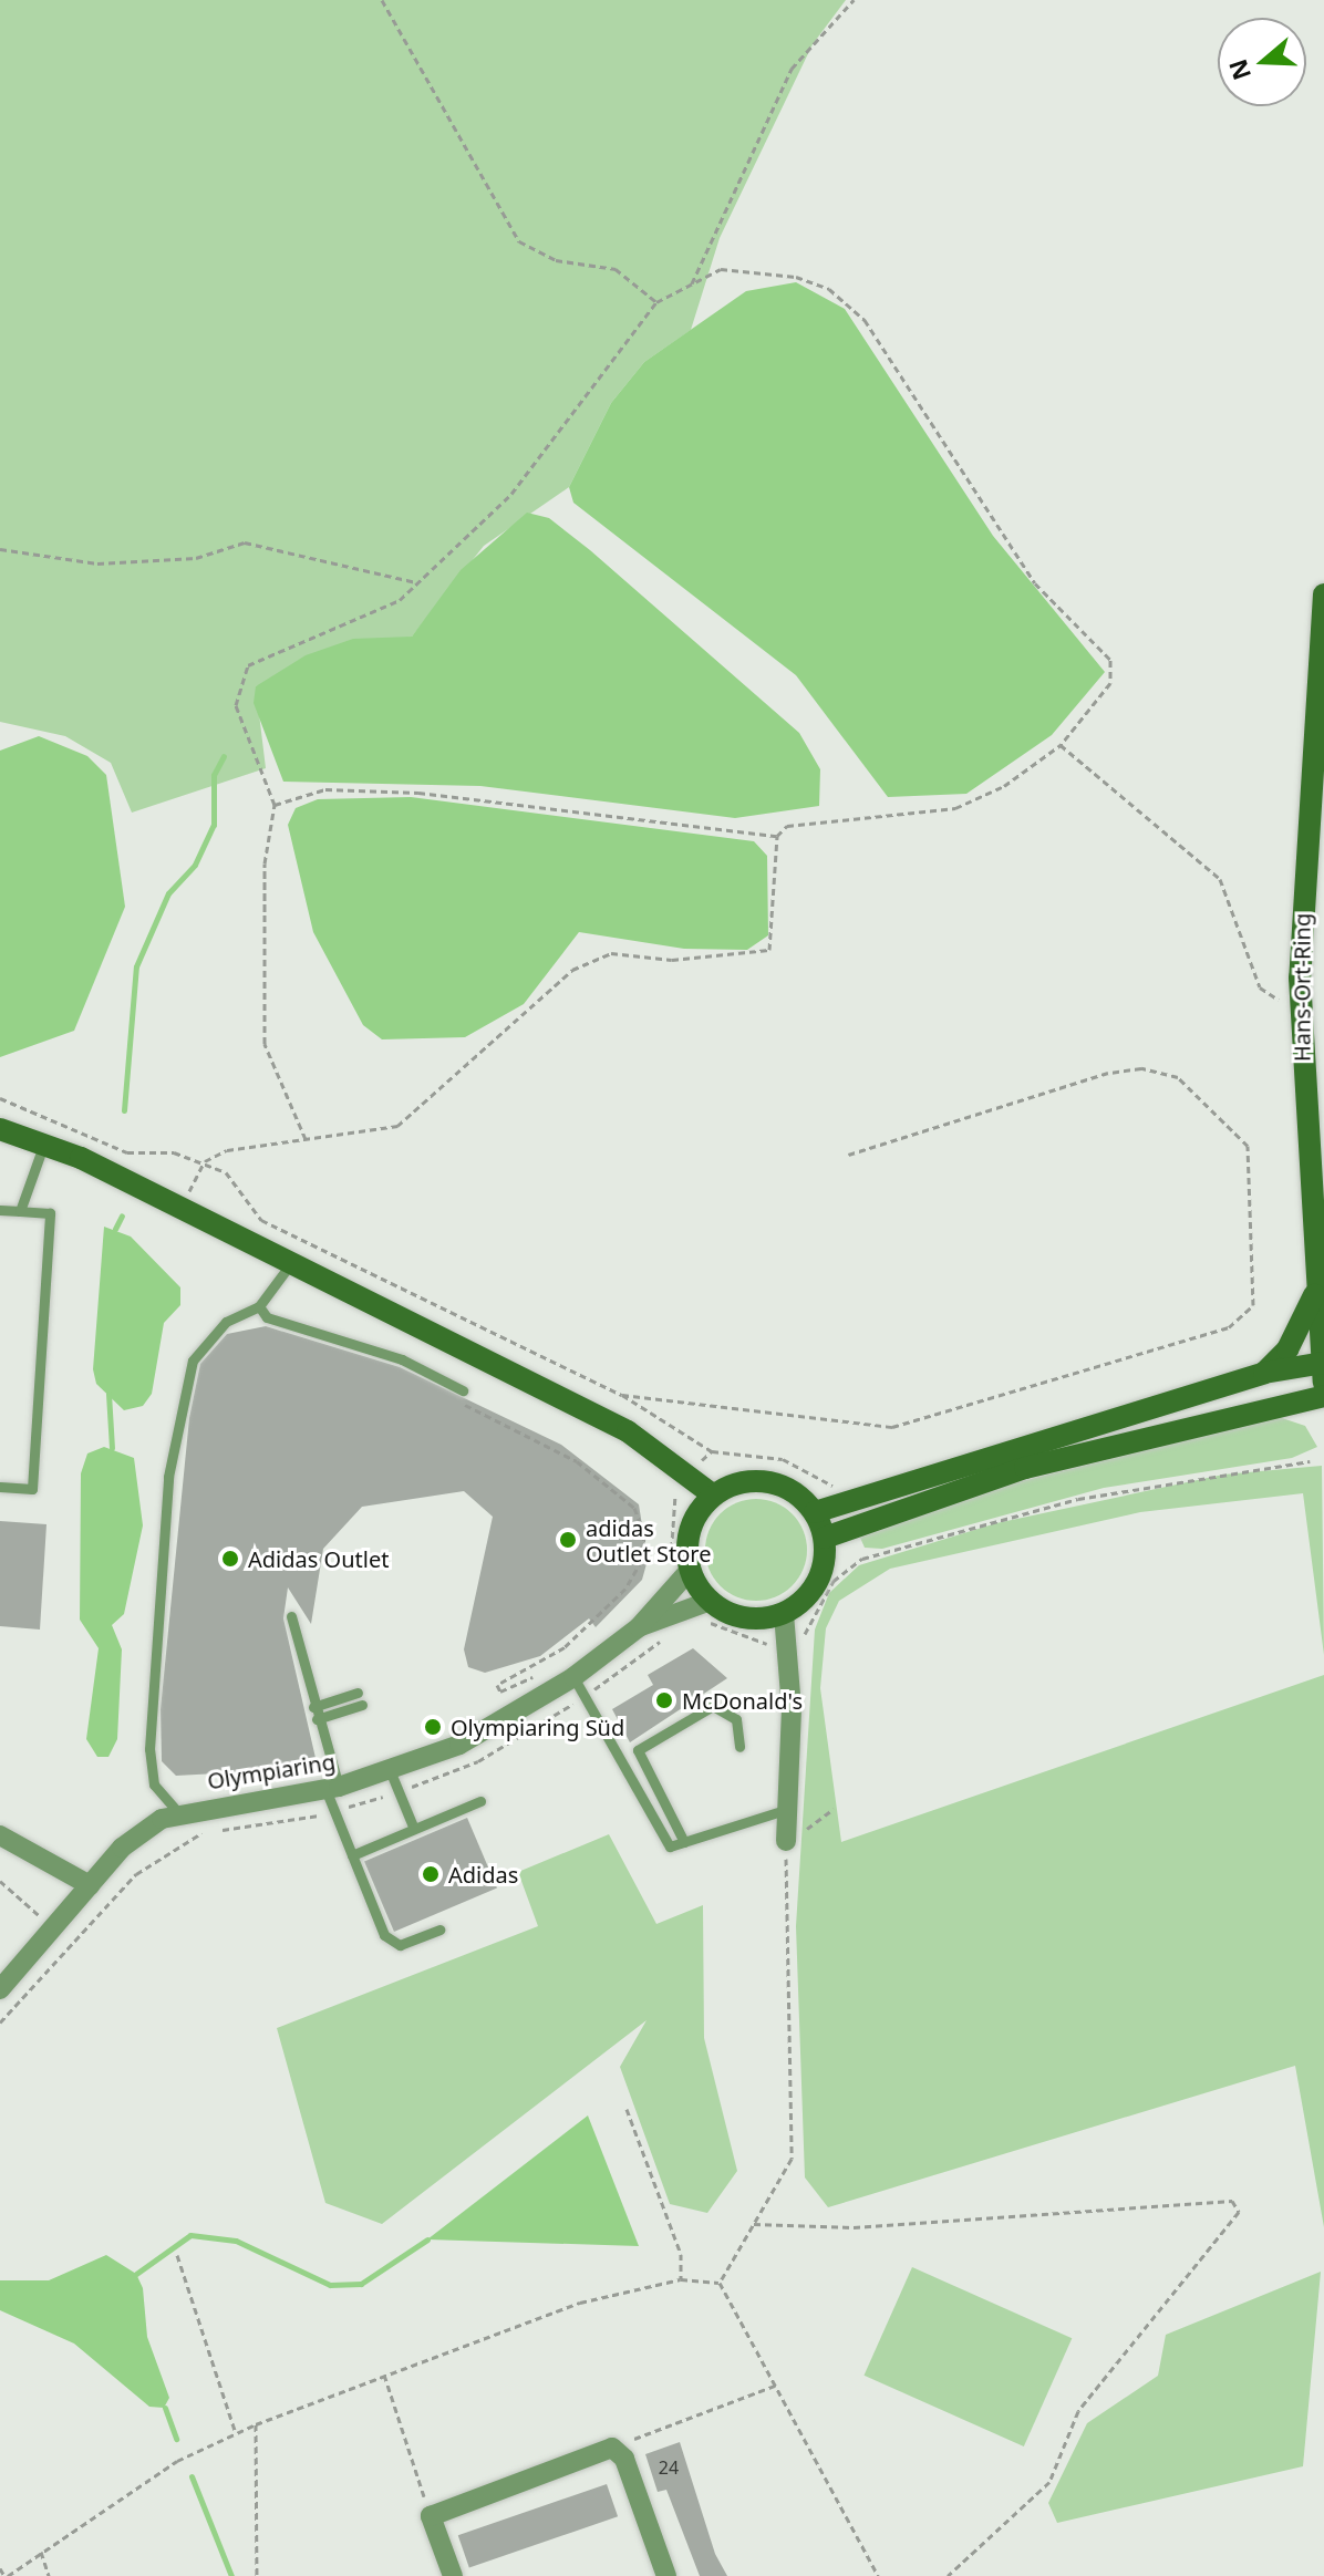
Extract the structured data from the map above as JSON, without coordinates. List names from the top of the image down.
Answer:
{
  "streets": {
    "street": ["Hans-Ort-Ring", "Olympiaring"]
  },
  "places": [
    "adidas Outlet Store",
    "Adidas Outlet",
    "McDonald's",
    "Olympiaring Süd",
    "Adidas"
  ],
  "house_numbers": ["24"],
  "north": "left"
}
